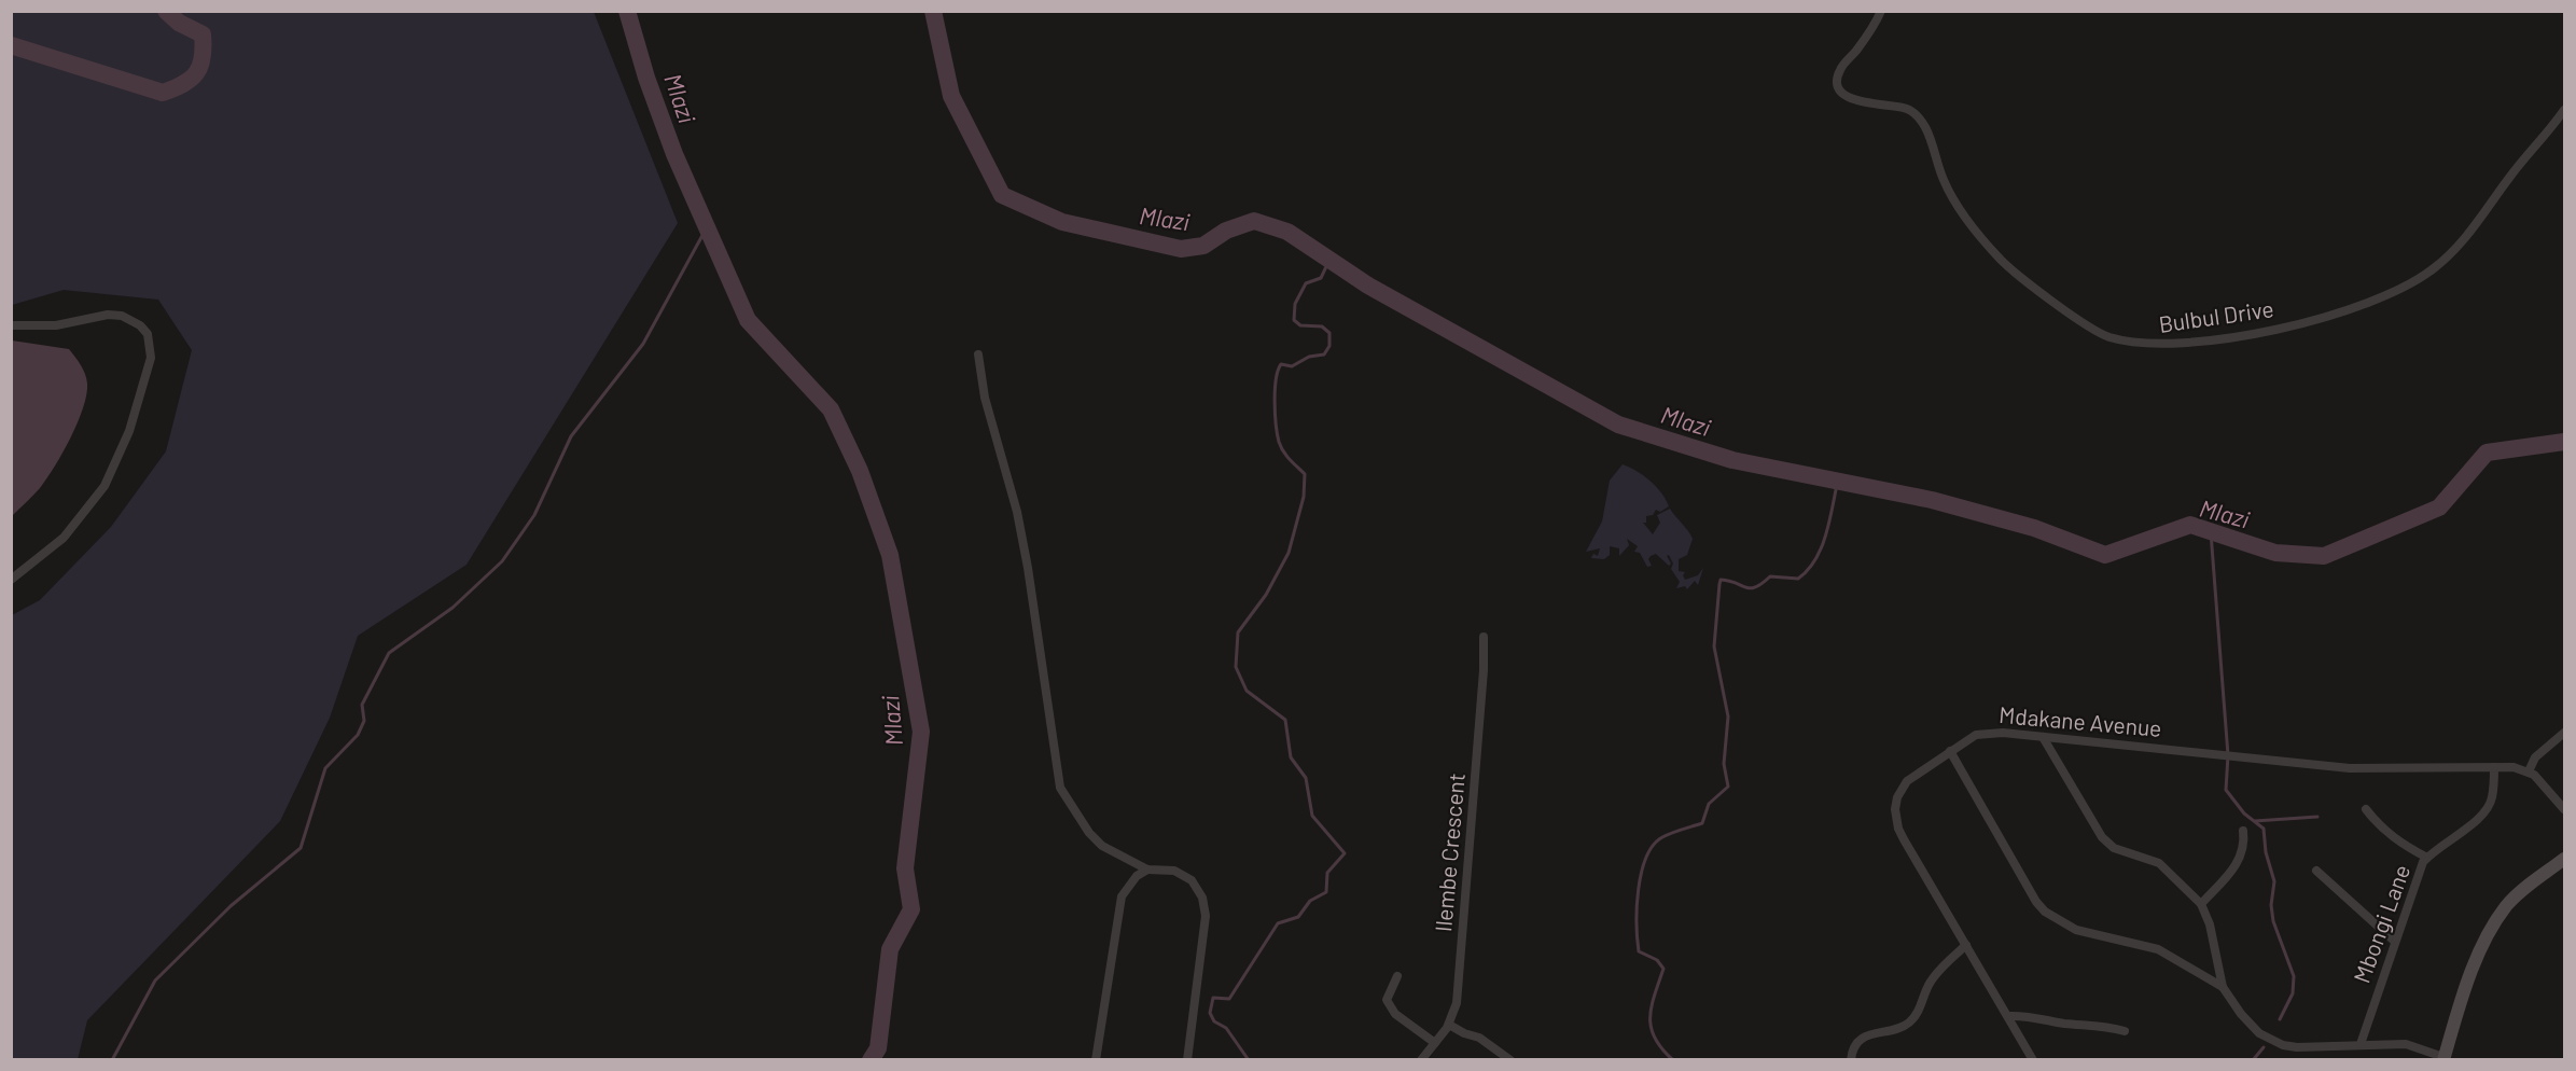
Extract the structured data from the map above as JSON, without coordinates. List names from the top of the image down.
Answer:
{
  "streets": {
    "street": [
      "Bulbul Drive",
      "Mdakane Avenue",
      "Ilembe Crescent",
      "Mbongi Lane"
    ]
  },
  "crossings": [
    ["Mdakane Avenue", "Mbongi Lane"]
  ],
  "water": ["Mlazi"]
}
